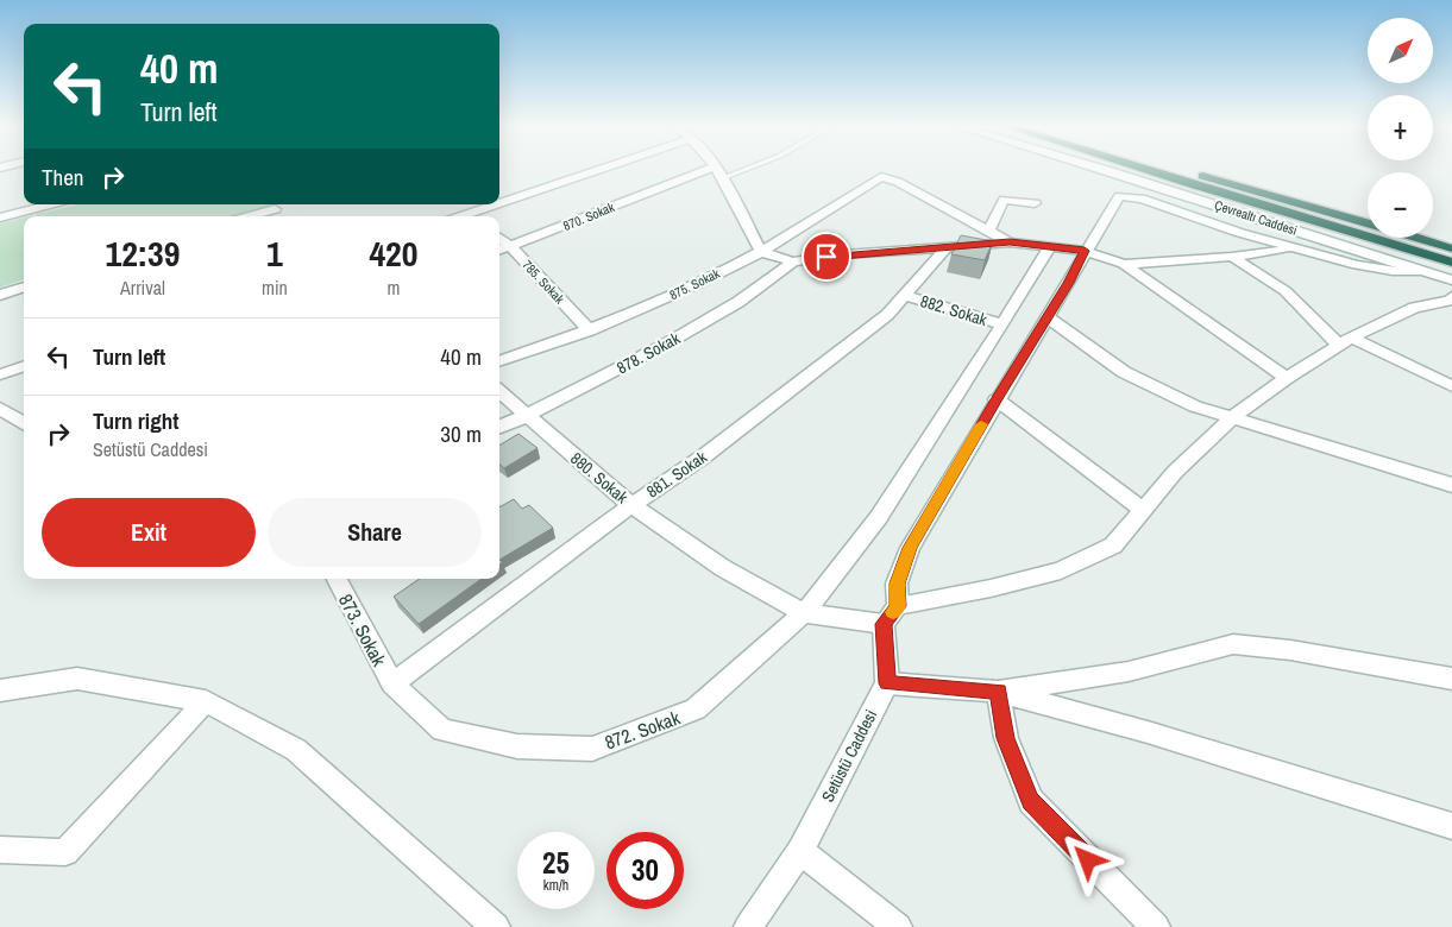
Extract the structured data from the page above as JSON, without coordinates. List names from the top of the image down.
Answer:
{
  "streets": {
    "street": [
      "870. Sokak",
      "Çevrealtı Caddesi",
      "785. Sokak",
      "875. Sokak",
      "882. Sokak",
      "878. Sokak",
      "881. Sokak",
      "880. Sokak",
      "873. Sokak",
      "872. Sokak",
      "Setüstü Caddesi"
    ]
  },
  "crossings": [
    ["870. Sokak", "785. Sokak"],
    ["785. Sokak", "875. Sokak"],
    ["875. Sokak", "878. Sokak"],
    ["882. Sokak", "881. Sokak"],
    ["882. Sokak", "872. Sokak"],
    ["878. Sokak", "881. Sokak"],
    ["878. Sokak", "880. Sokak"],
    ["881. Sokak", "880. Sokak"],
    ["881. Sokak", "873. Sokak"],
    ["881. Sokak", "872. Sokak"],
    ["880. Sokak", "872. Sokak"],
    ["873. Sokak", "872. Sokak"]
  ],
  "north": "top right",
  "page": {
    "map_buttons": ["+", "−"],
    "turn": ["40 m", "Turn left"],
    "then": "Then",
    "eta": [
      "12:39",
      "Arrival",
      "1",
      "min",
      "420",
      "m"
    ],
    "list": [
      {
        "name": "Turn left",
        "value": "40 m"
      },
      {
        "name": "Turn right",
        "note": "Setüstü Caddesi",
        "value": "30 m"
      }
    ],
    "buttons": ["Exit", "Share"],
    "speed": "25 km/h",
    "limit": "30"
  }
}
